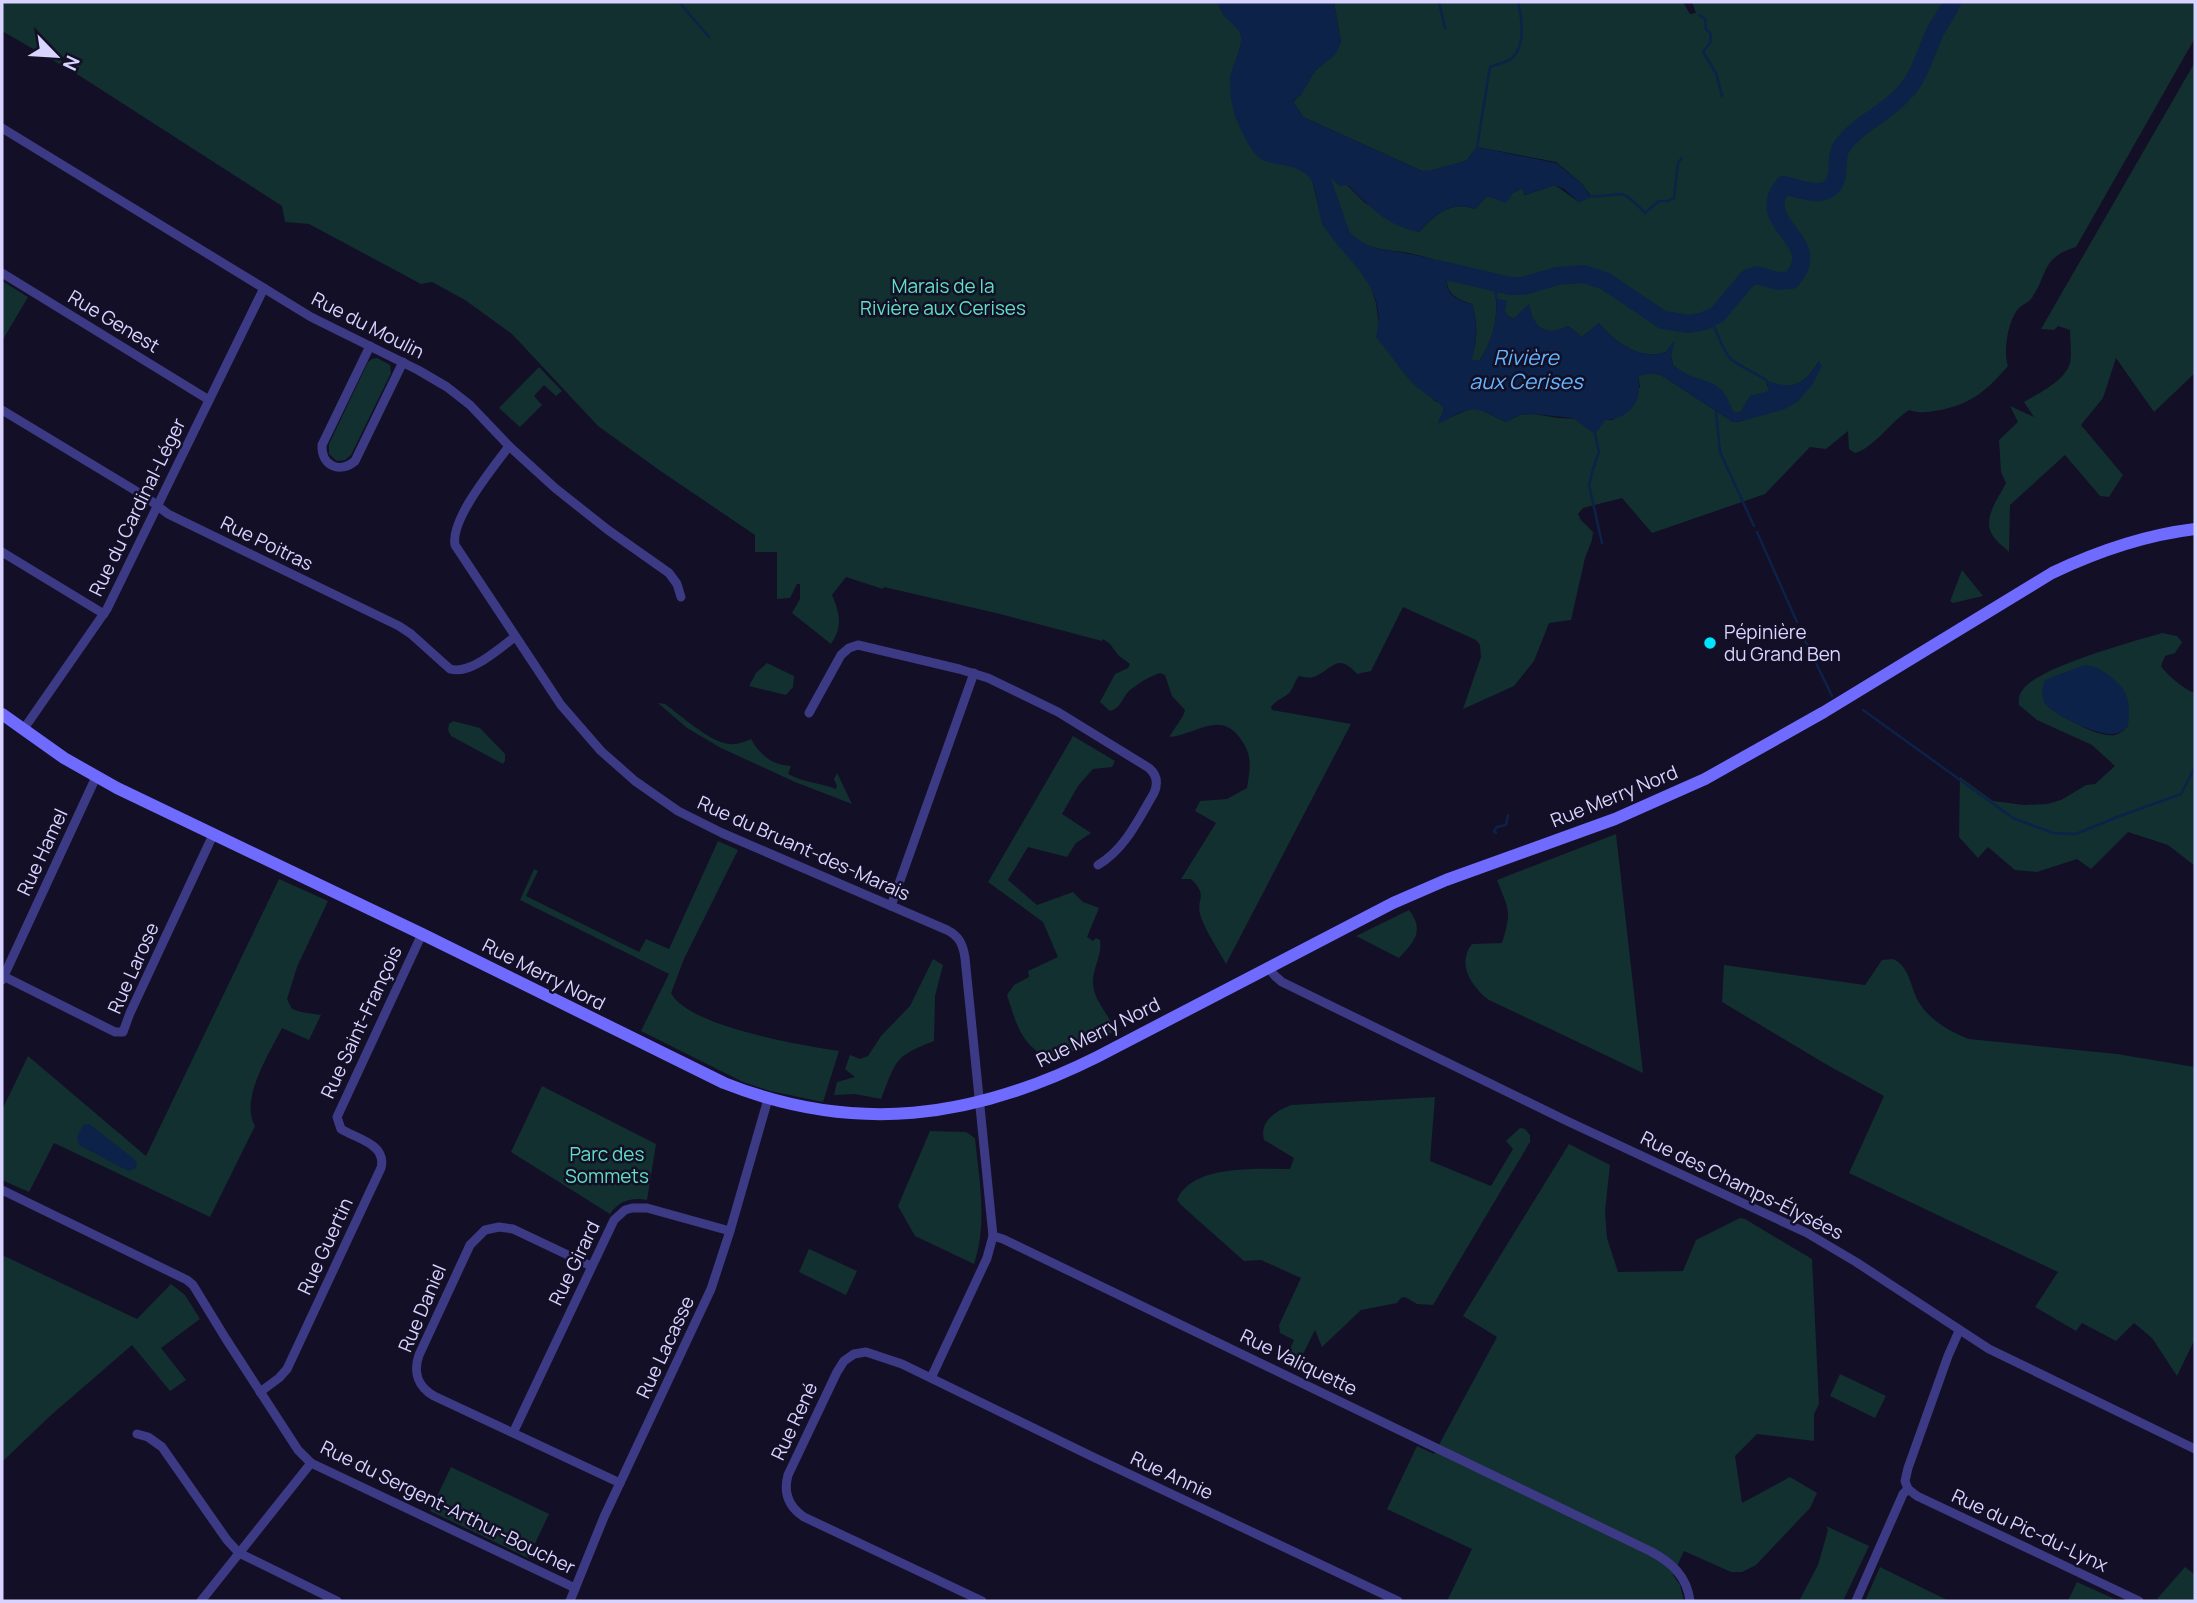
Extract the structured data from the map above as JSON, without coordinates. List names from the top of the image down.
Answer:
{
  "streets": {
    "main road": ["Rue Merry Nord"],
    "street": [
      "Rue Genest",
      "Rue du Moulin",
      "Rue du Cardinal-Léger",
      "Rue Poitras",
      "Rue du Bruant-des-Marais",
      "Rue Hamel",
      "Rue Larose",
      "Rue Saint-François",
      "Rue des Champs-Élysées",
      "Rue Guertin",
      "Rue Girard",
      "Rue Daniel",
      "Rue Lacasse",
      "Rue Valiquette",
      "Rue René",
      "Rue Annie",
      "Rue du Sergent-Arthur-Boucher",
      "Rue du Pic-du-Lynx"
    ]
  },
  "crossings": [
    ["Rue Genest", "Rue du Cardinal-Léger"],
    ["Rue du Moulin", "Rue du Cardinal-Léger"],
    ["Rue du Moulin", "Rue du Bruant-des-Marais"],
    ["Rue du Cardinal-Léger", "Rue Poitras"],
    ["Rue du Cardinal-Léger", "Rue Merry Nord"],
    ["Rue Poitras", "Rue du Bruant-des-Marais"],
    ["Rue Merry Nord", "Rue du Bruant-des-Marais"],
    ["Rue Merry Nord", "Rue Hamel"],
    ["Rue Merry Nord", "Rue Larose"],
    ["Rue Merry Nord", "Rue Saint-François"],
    ["Rue Merry Nord", "Rue des Champs-Élysées"],
    ["Rue Merry Nord", "Rue Lacasse"],
    ["Rue Hamel", "Rue Larose"],
    ["Rue Saint-François", "Rue Guertin"],
    ["Rue Guertin", "Rue du Sergent-Arthur-Boucher"],
    ["Rue Girard", "Rue Daniel"],
    ["Rue Girard", "Rue Lacasse"],
    ["Rue Daniel", "Rue Lacasse"],
    ["Rue Lacasse", "Rue du Sergent-Arthur-Boucher"],
    ["Rue René", "Rue Annie"]
  ],
  "water": ["Rivière aux Cerises"],
  "parks": ["Marais de la Rivière aux Cerises", "Parc des Sommets"],
  "places": ["Pépinière du Grand Ben"],
  "north": "bottom right"
}
